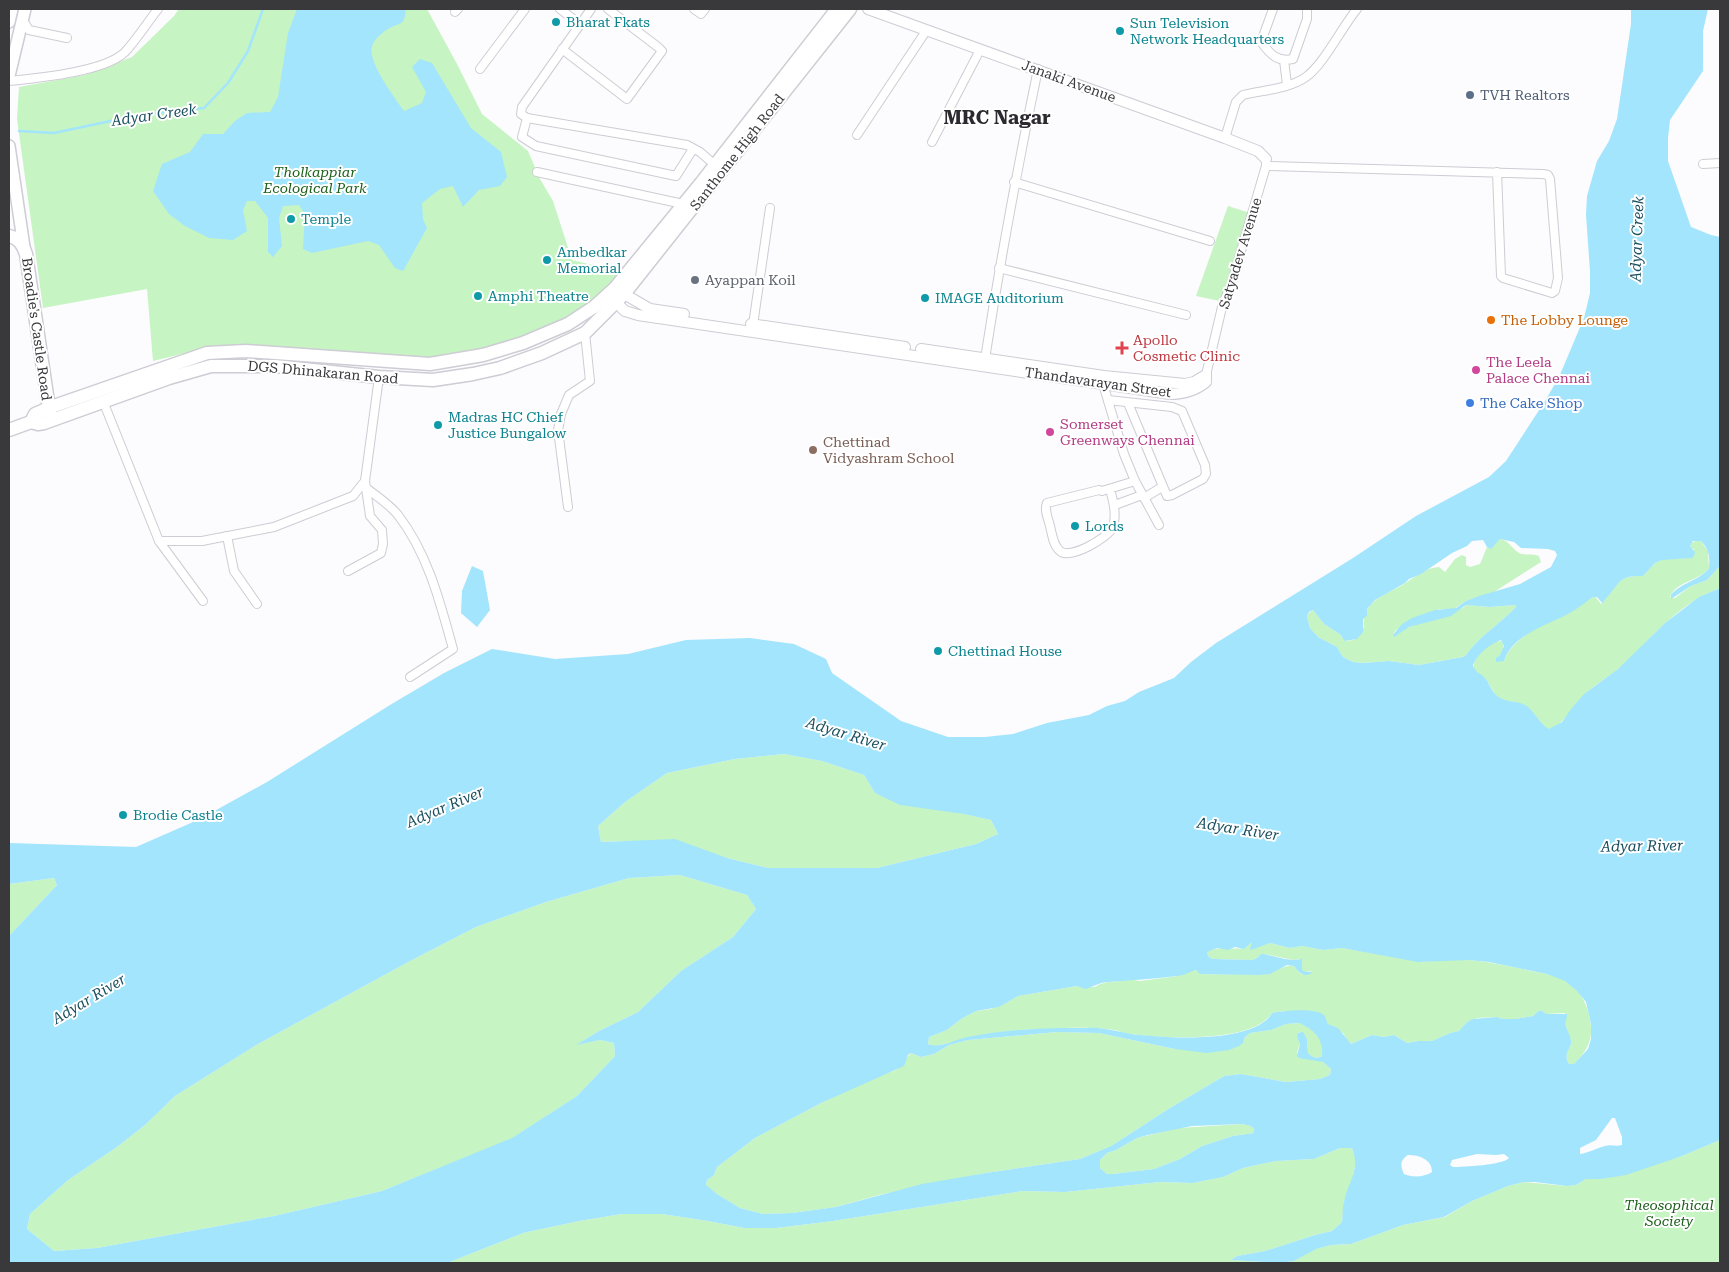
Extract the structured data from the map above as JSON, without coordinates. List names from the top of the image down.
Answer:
{
  "streets": {
    "main road": ["Santhome High Road", "Broadie's Castle Road", "DGS Dhinakaran Road"],
    "street": ["Janaki Avenue", "Satyadev Avenue", "Thandavarayan Street"]
  },
  "crossings": [
    ["Janaki Avenue", "Satyadev Avenue"],
    ["Santhome High Road", "DGS Dhinakaran Road"],
    ["Santhome High Road", "Thandavarayan Street"],
    ["Satyadev Avenue", "Thandavarayan Street"],
    ["Broadie's Castle Road", "DGS Dhinakaran Road"],
    ["DGS Dhinakaran Road", "Thandavarayan Street"]
  ],
  "districts": ["MRC Nagar"],
  "water": ["Adyar Creek", "Adyar River"],
  "parks": ["Tholkappiar Ecological Park", "Theosophical Society"],
  "places": {
    "other": [
      "Bharat Fkats",
      "Sun Television Network Headquarters",
      "TVH Realtors",
      "Temple",
      "Ambedkar Memorial",
      "Ayappan Koil",
      "Amphi Theatre",
      "IMAGE Auditorium",
      "The Lobby Lounge",
      "The Leela Palace Chennai",
      "The Cake Shop",
      "Madras HC Chief Justice Bungalow",
      "Somerset Greenways Chennai",
      "Chettinad Vidyashram School",
      "Lords",
      "Chettinad House",
      "Brodie Castle"
    ],
    "health": ["Apollo Cosmetic Clinic"]
  }
}
